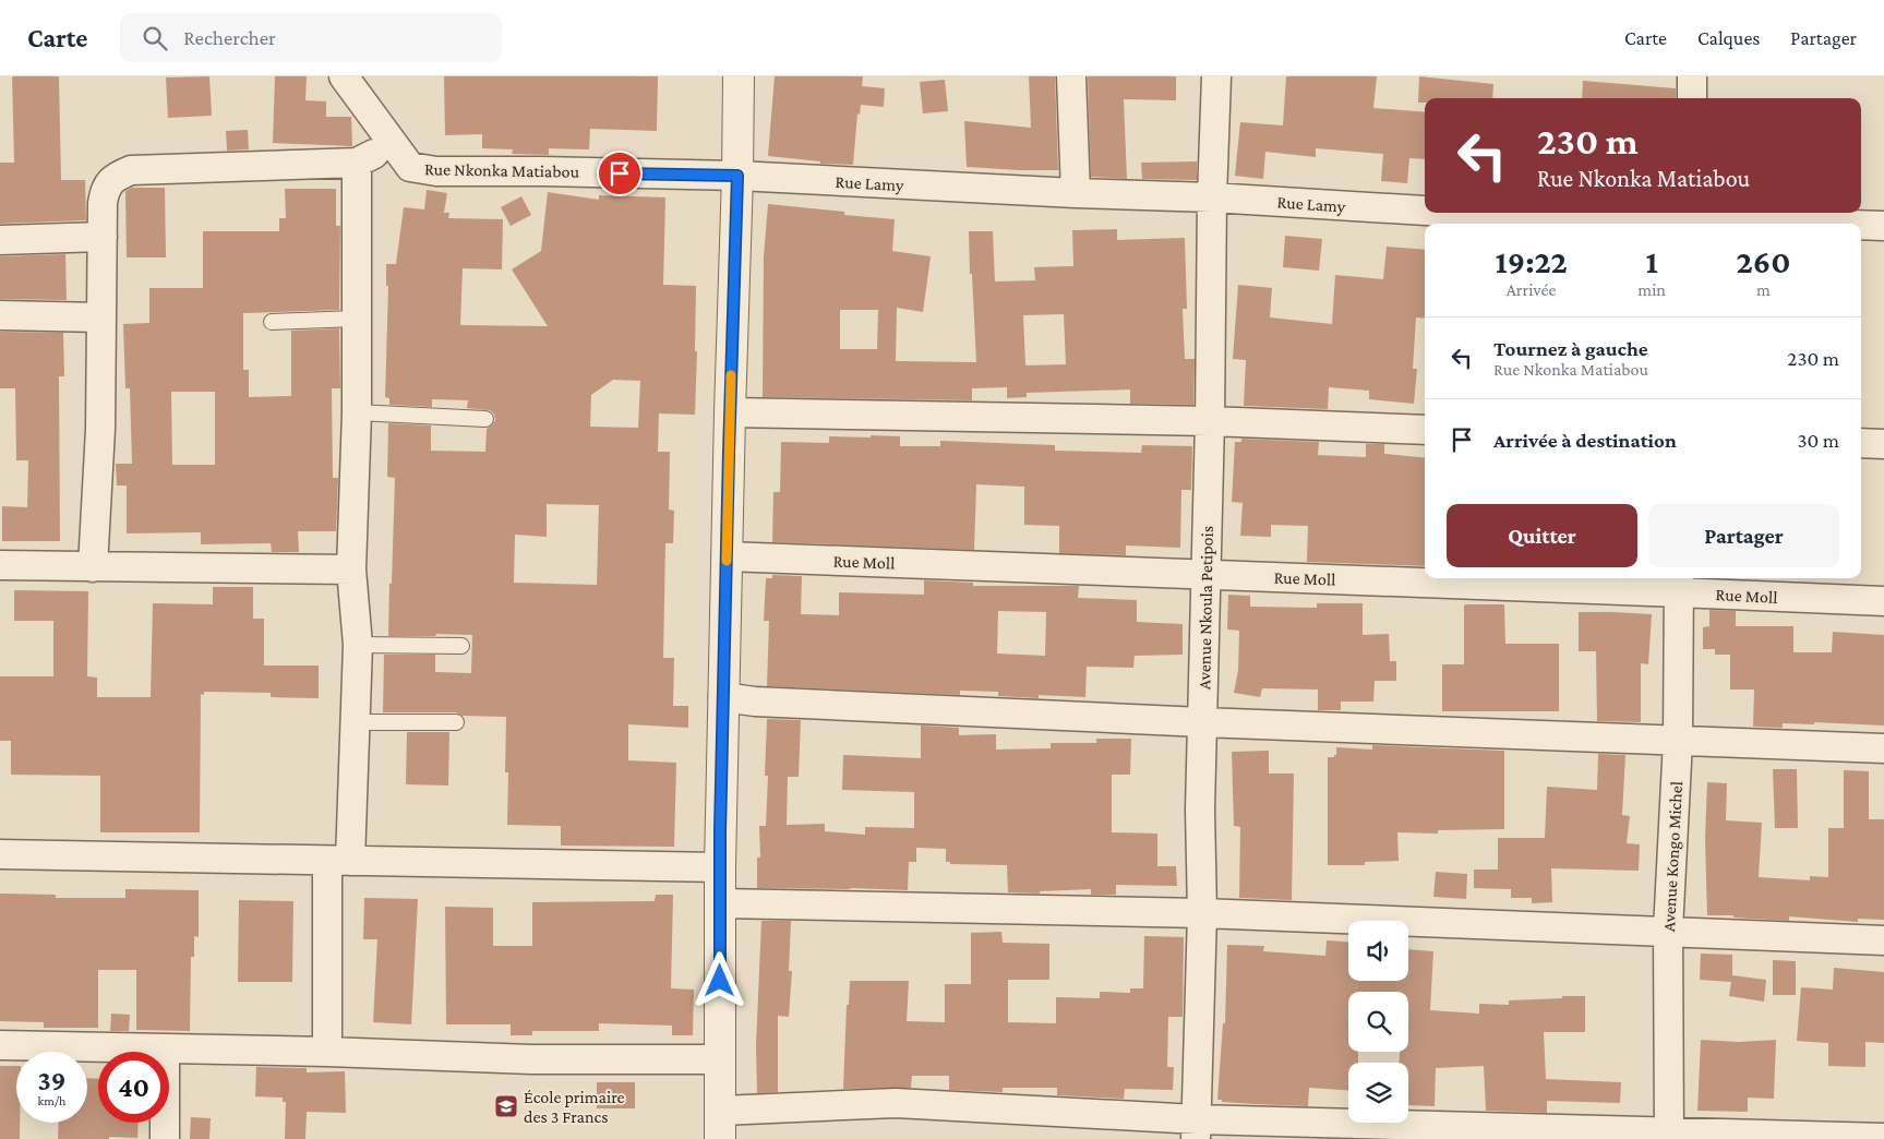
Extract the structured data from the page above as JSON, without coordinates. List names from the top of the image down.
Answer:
{
  "streets": {
    "street": [
      "Rue Nkonka Matiabou",
      "Rue Lamy",
      "Rue Moll",
      "Avenue Nkoula Petipois",
      "Avenue Kongo Michel"
    ]
  },
  "crossings": [
    ["Rue Nkonka Matiabou", "Rue Lamy"],
    ["Rue Lamy", "Avenue Nkoula Petipois"],
    ["Rue Moll", "Avenue Nkoula Petipois"],
    ["Rue Moll", "Avenue Kongo Michel"]
  ],
  "places": {
    "school or university": ["École primaire des 3 Francs"]
  },
  "page": {
    "header": "Carte",
    "search": "Rechercher",
    "nav": ["Carte", "Calques", "Partager"],
    "turn": ["230 m", "Rue Nkonka Matiabou"],
    "eta": [
      "19:22",
      "Arrivée",
      "1",
      "min",
      "260",
      "m"
    ],
    "list": [
      {
        "name": "Tournez à gauche",
        "note": "Rue Nkonka Matiabou",
        "value": "230 m"
      },
      {
        "name": "Arrivée à destination",
        "value": "30 m"
      }
    ],
    "buttons": ["Quitter", "Partager"],
    "speed": "39 km/h",
    "limit": "40"
  }
}
